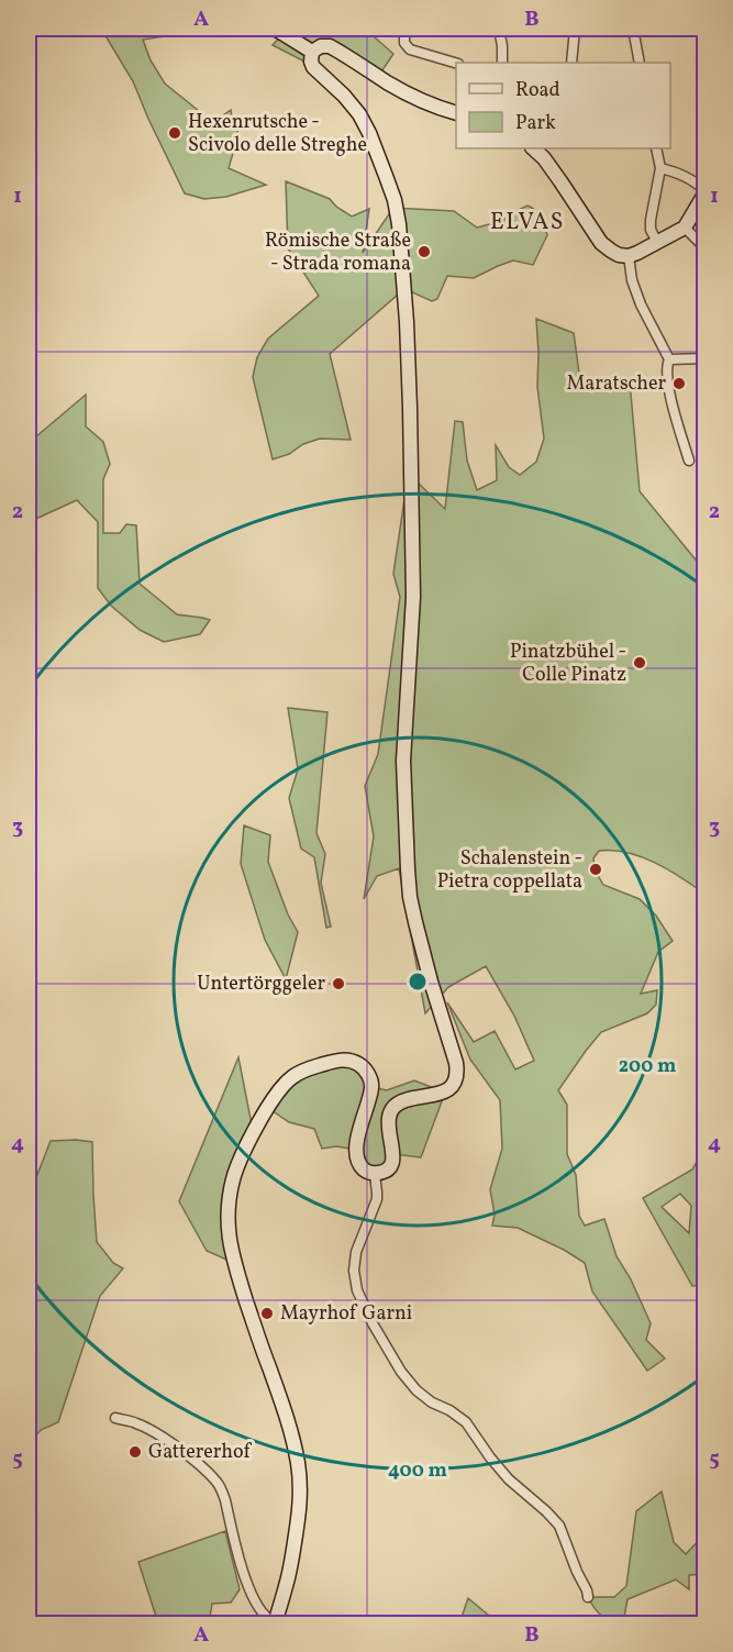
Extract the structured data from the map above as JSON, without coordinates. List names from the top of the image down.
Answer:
{
  "districts": ["ELVAS"],
  "places": [
    "Hexenrutsche - Scivolo delle Streghe",
    "Römische Straße - Strada romana",
    "Maratscher",
    "Pinatzbühel - Colle Pinatz",
    "Schalenstein - Pietra coppellata",
    "Untertörggeler",
    "Mayrhof Garni",
    "Gattererhof"
  ],
  "legend": ["Road", "Park"],
  "grid": {
    "columns": ["A", "B"],
    "rows": [
      "1",
      "2",
      "3",
      "4",
      "5"
    ]
  },
  "rings": ["200 m", "400 m"]
}
